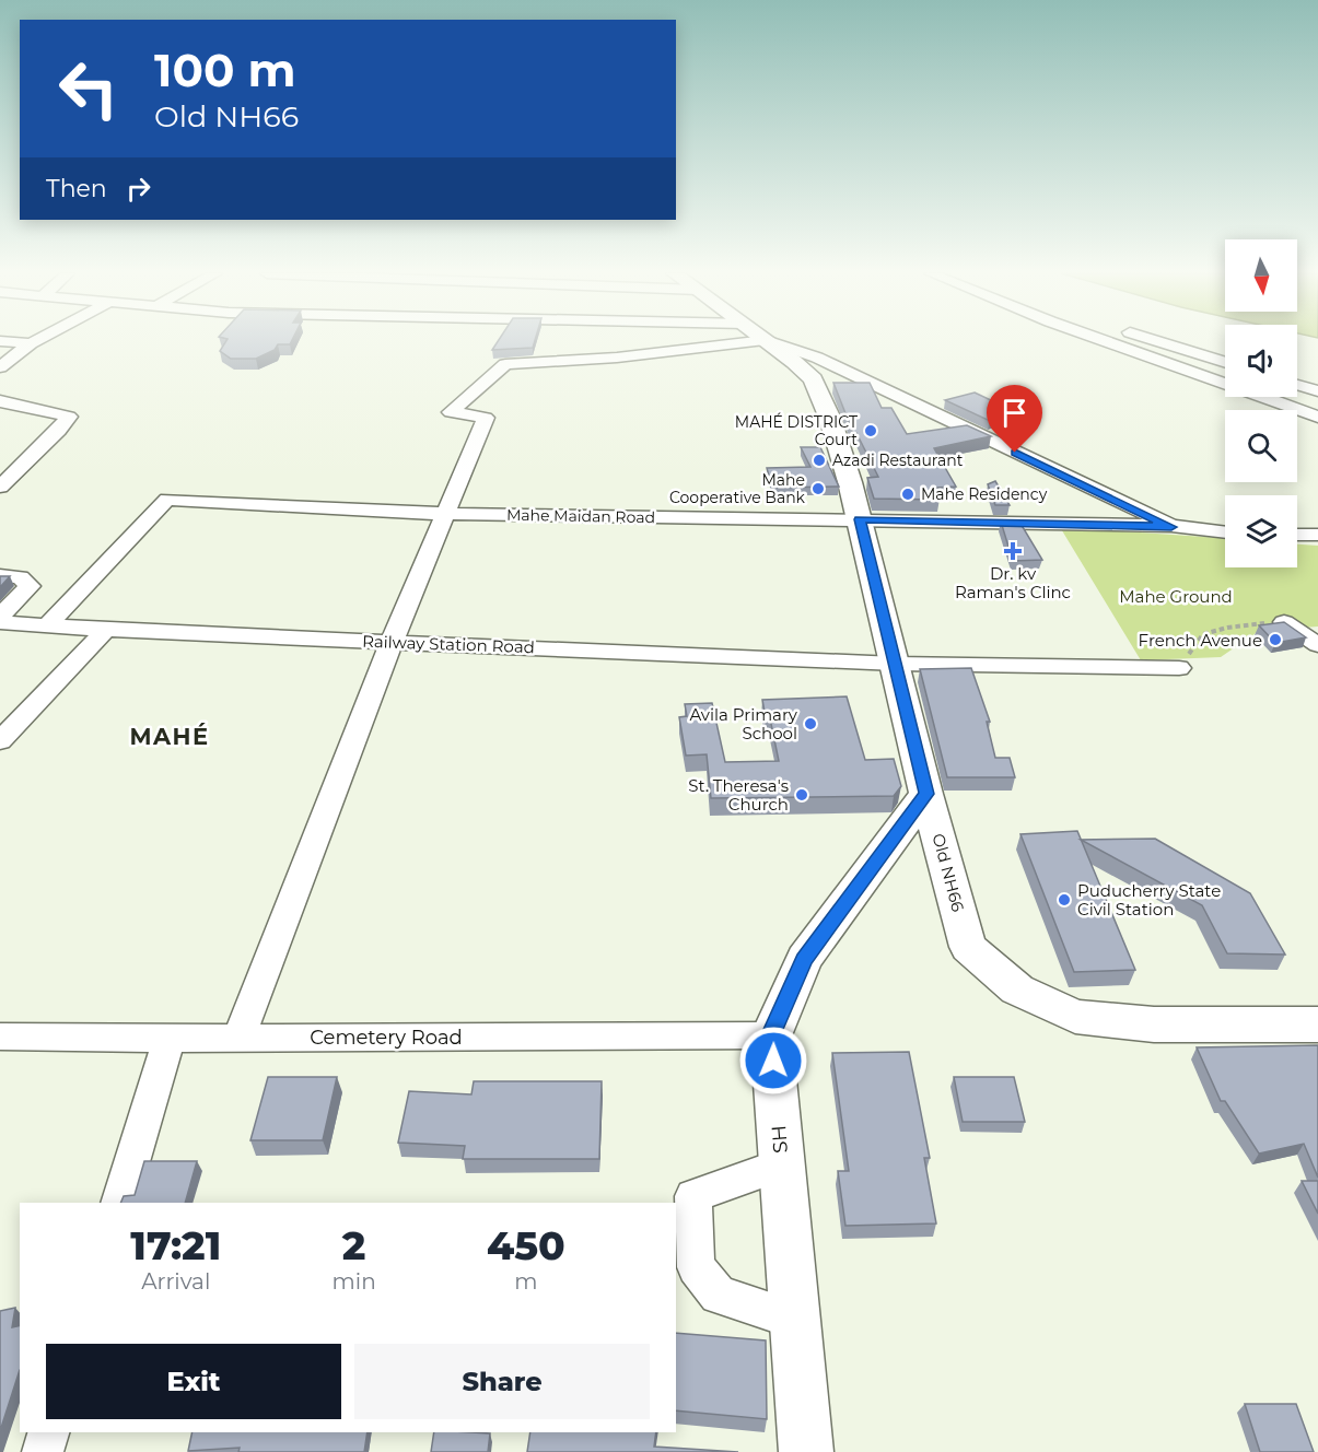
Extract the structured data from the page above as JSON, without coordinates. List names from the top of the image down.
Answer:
{
  "streets": {
    "main road": ["Old NH66", "SH"],
    "street": ["Mahe Maidan Road", "Railway Station Road", "Cemetery Road"]
  },
  "crossings": [
    ["Mahe Maidan Road", "Railway Station Road"],
    ["Mahe Maidan Road", "Old NH66"],
    ["Railway Station Road", "Old NH66"],
    ["Old NH66", "SH"],
    ["Cemetery Road", "SH"]
  ],
  "districts": ["MAHÉ"],
  "parks": ["Mahe Ground"],
  "places": {
    "other": [
      "MAHÉ DISTRICT Court",
      "Azadi Restaurant",
      "Mahe Cooperative Bank",
      "Mahe Residency",
      "French Avenue",
      "Avila Primary School",
      "St. Theresa's Church",
      "Puducherry State Civil Station"
    ],
    "health": ["Dr. kv Raman's Clinc"]
  },
  "north": "bottom",
  "page": {
    "turn": ["100 m", "Old NH66"],
    "then": "Then",
    "eta": [
      "17:21",
      "Arrival",
      "2",
      "min",
      "450",
      "m"
    ],
    "buttons": ["Exit", "Share"]
  }
}
